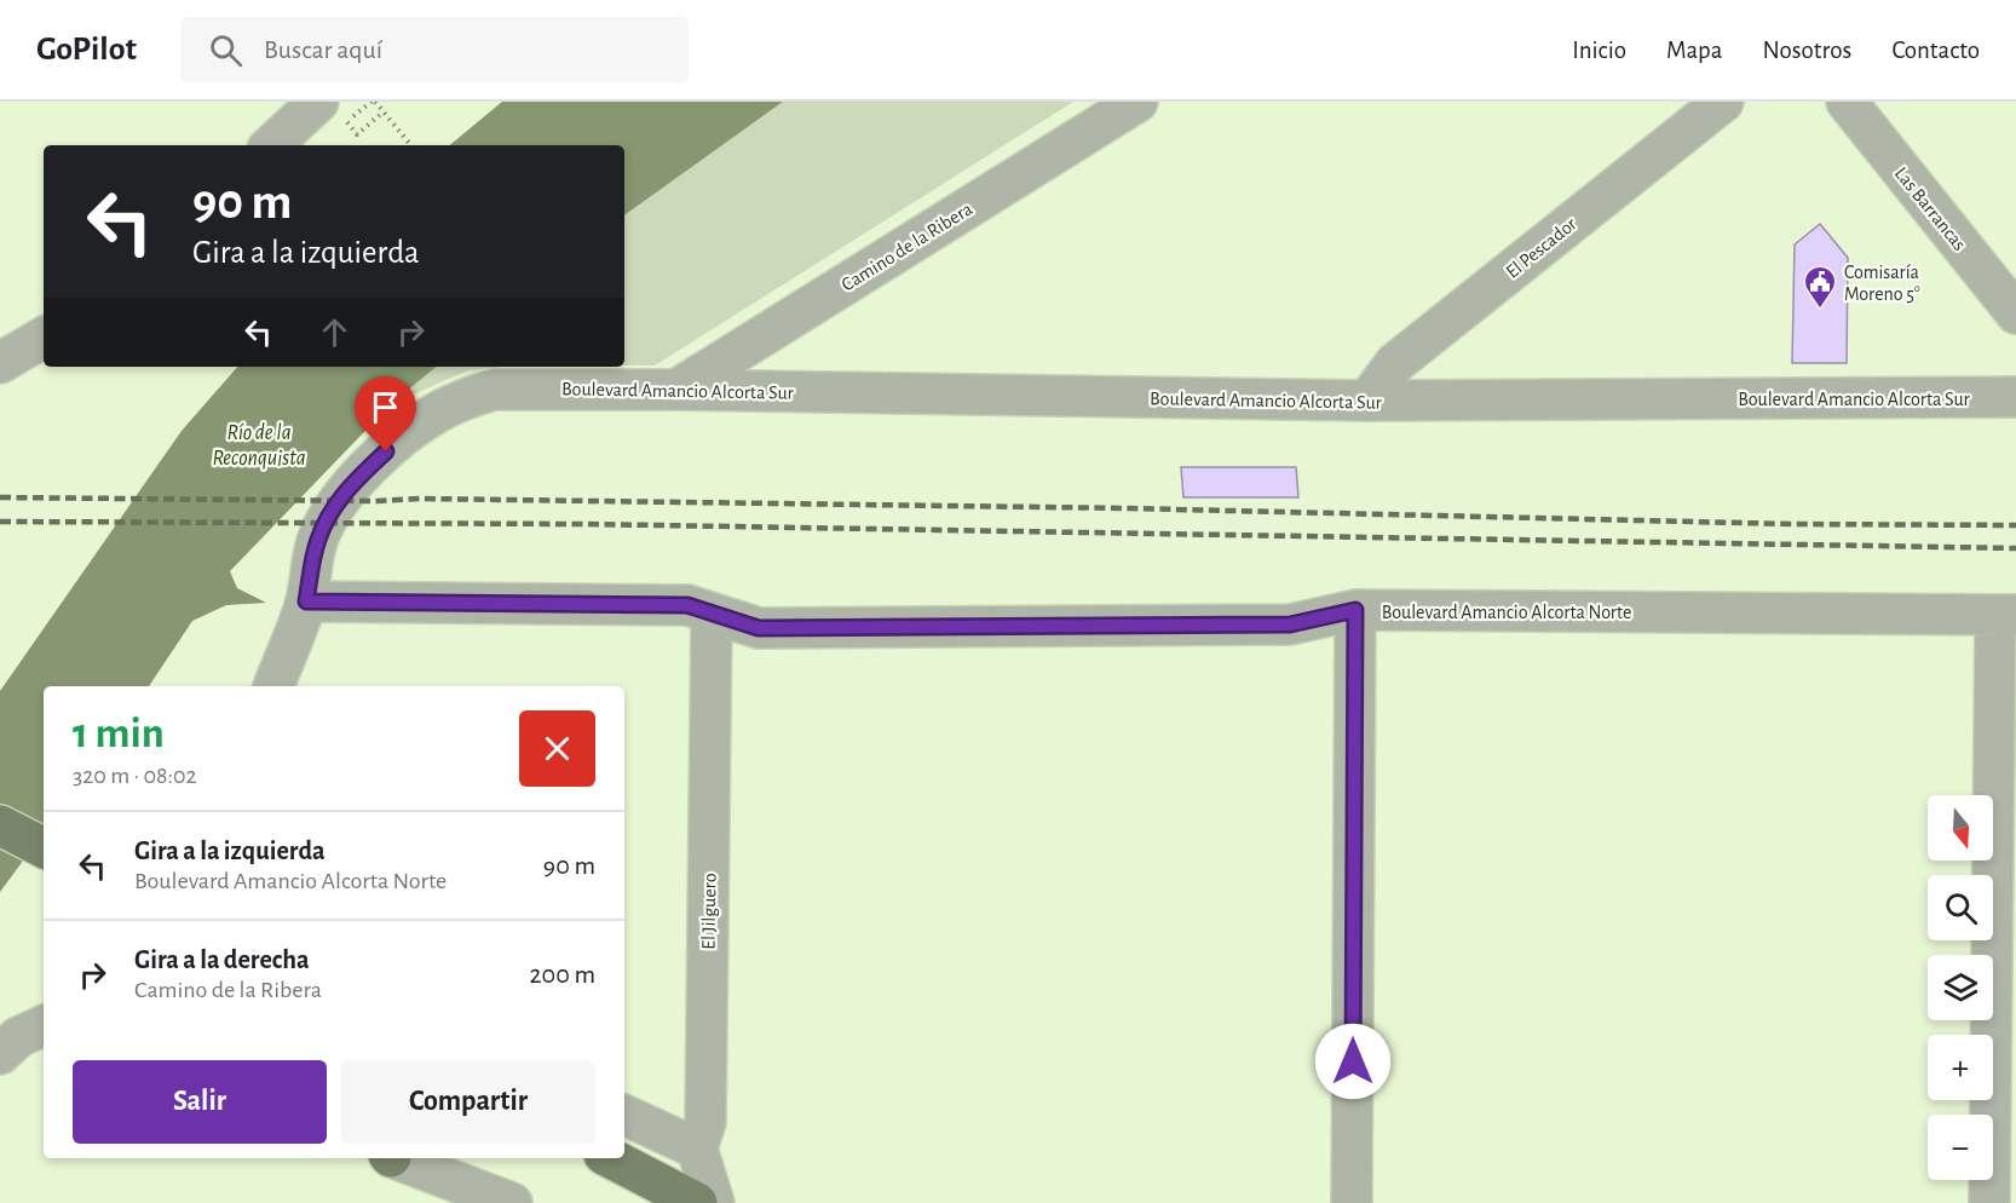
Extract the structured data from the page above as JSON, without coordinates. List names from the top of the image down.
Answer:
{
  "streets": {
    "street": [
      "Las Barrancas",
      "Camino de la Ribera",
      "El Pescador",
      "Boulevard Amancio Alcorta Sur",
      "Boulevard Amancio Alcorta Norte",
      "El Jilguero"
    ]
  },
  "crossings": [
    ["Camino de la Ribera", "Boulevard Amancio Alcorta Sur"],
    ["El Pescador", "Boulevard Amancio Alcorta Sur"],
    ["Boulevard Amancio Alcorta Sur", "Boulevard Amancio Alcorta Norte"],
    ["Boulevard Amancio Alcorta Norte", "El Jilguero"]
  ],
  "water": ["Río de la Reconquista"],
  "places": {
    "public building": ["Comisaría Moreno 5°"]
  },
  "north": "bottom",
  "page": {
    "header": "GoPilot",
    "search": "Buscar aquí",
    "nav": [
      "Inicio",
      "Mapa",
      "Nosotros",
      "Contacto"
    ],
    "turn": ["90 m", "Gira a la izquierda"],
    "heading": ["1 min", "320 m · 08:02"],
    "map_buttons": ["+", "−"],
    "list": [
      {
        "name": "Gira a la izquierda",
        "note": "Boulevard Amancio Alcorta Norte",
        "value": "90 m"
      },
      {
        "name": "Gira a la derecha",
        "note": "Camino de la Ribera",
        "value": "200 m"
      }
    ],
    "buttons": ["Salir", "Compartir"]
  }
}
